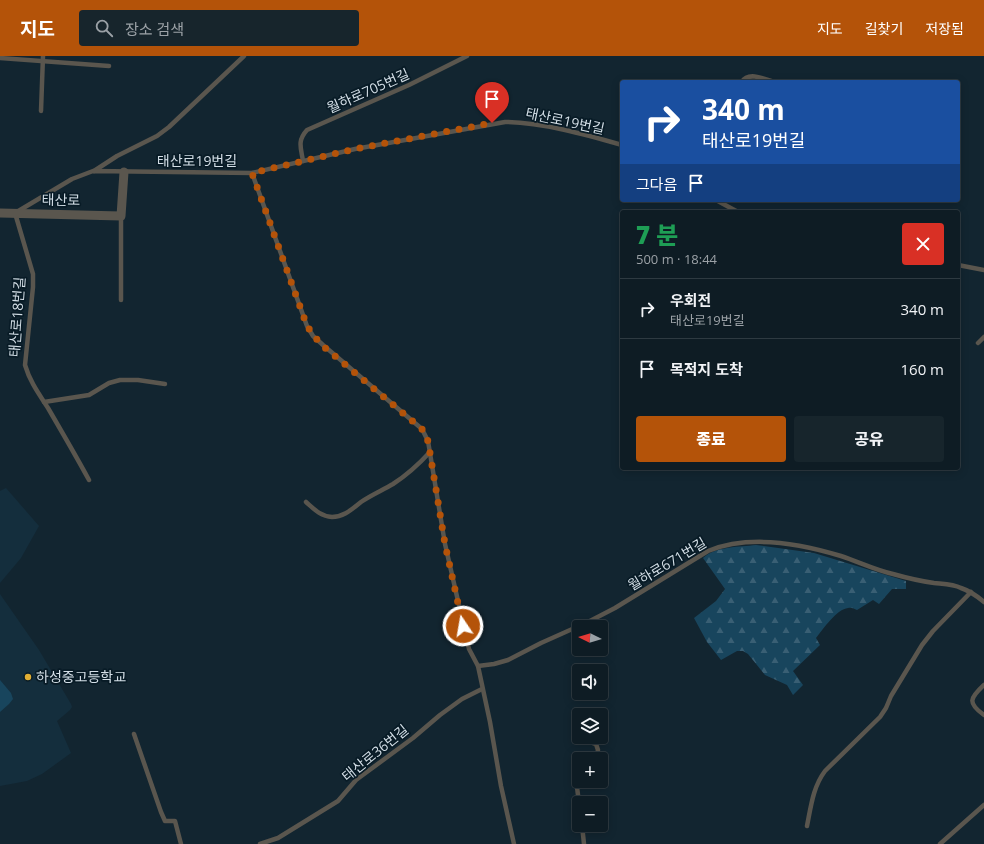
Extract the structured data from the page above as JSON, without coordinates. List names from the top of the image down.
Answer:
{
  "streets": {
    "street": ["태산로"],
    "lane": [
      "월하로705번길",
      "태산로19번길",
      "태산로18번길",
      "월하로671번길",
      "태산로36번길"
    ]
  },
  "crossings": [
    ["월하로705번길", "태산로19번길"],
    ["태산로19번길", "태산로"],
    ["태산로19번길", "태산로18번길"],
    ["태산로", "태산로18번길"]
  ],
  "places": ["하성중고등학교"],
  "north": "left",
  "page": {
    "header": "지도",
    "search": "장소 검색",
    "nav": ["지도", "길찾기", "저장됨"],
    "turn": ["340 m", "태산로19번길"],
    "then": "그다음",
    "heading": ["7 분", "500 m · 18:44"],
    "list": [
      {
        "name": "우회전",
        "note": "태산로19번길",
        "value": "340 m"
      },
      {
        "name": "목적지 도착",
        "value": "160 m"
      }
    ],
    "buttons": ["종료", "공유"],
    "map_buttons": ["+", "−"]
  }
}
